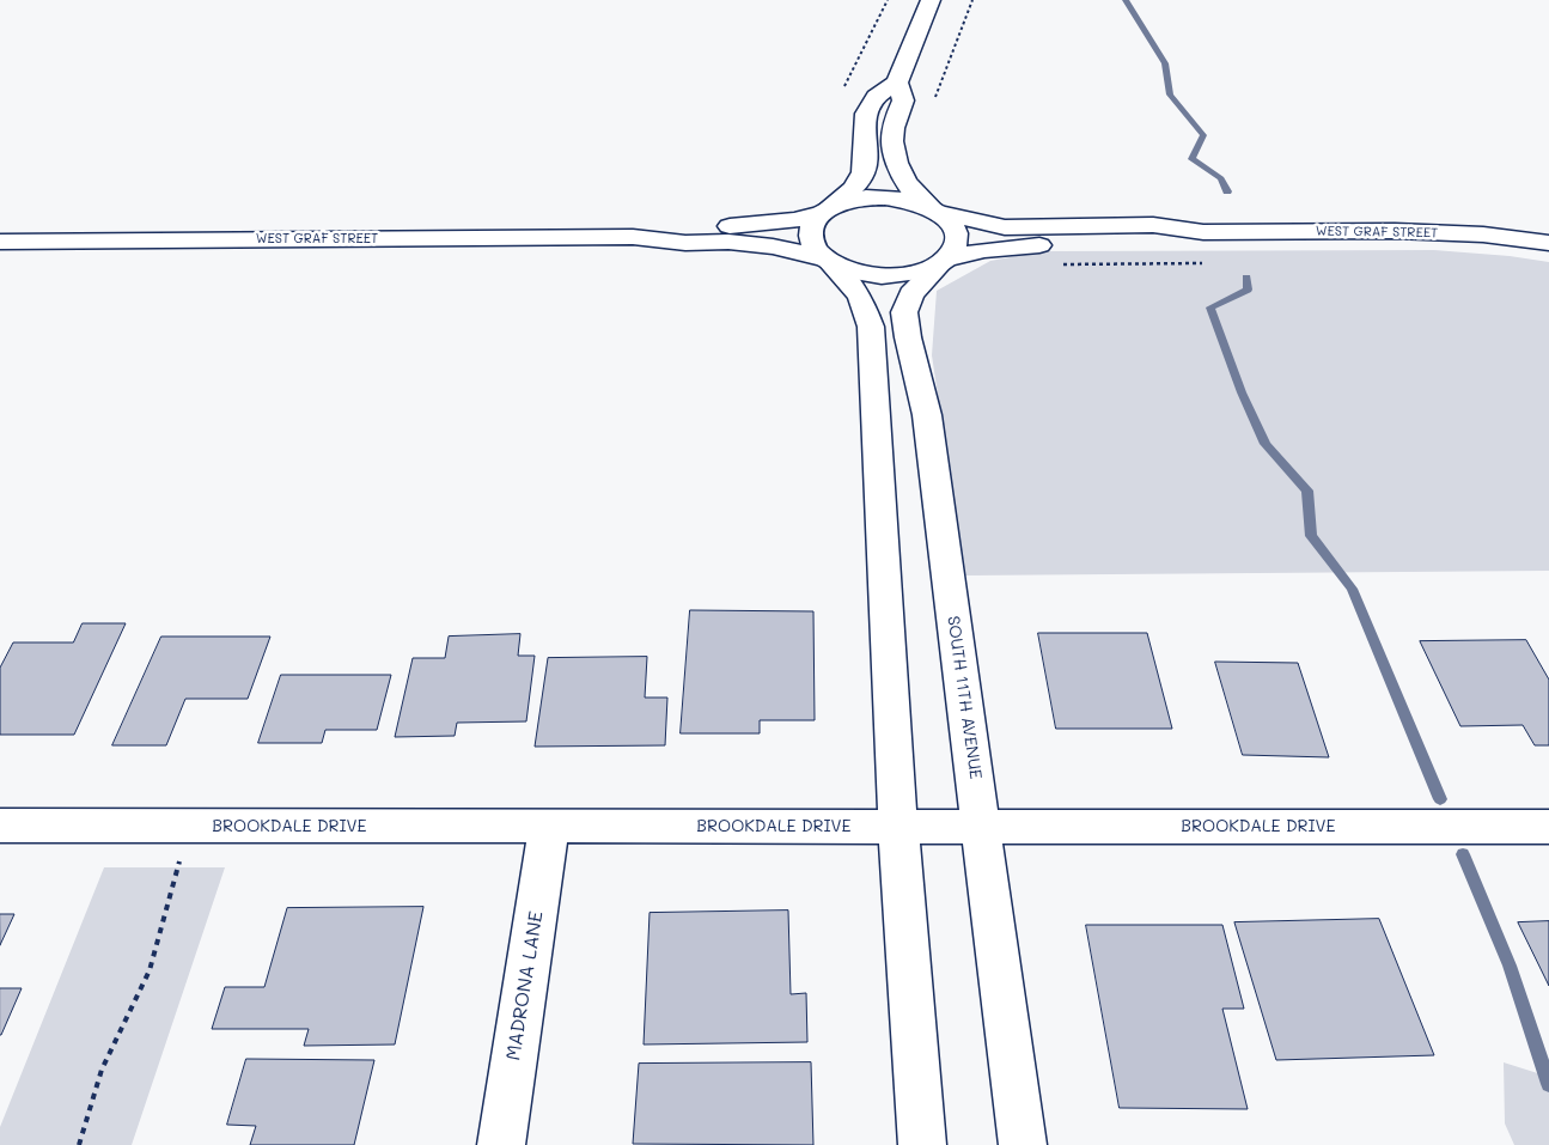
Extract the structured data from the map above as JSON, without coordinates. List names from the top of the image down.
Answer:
{
  "streets": {
    "street": [
      "WEST GRAF STREET",
      "SOUTH 11TH AVENUE",
      "BROOKDALE DRIVE",
      "MADRONA LANE"
    ]
  },
  "crossings": [
    ["WEST GRAF STREET", "SOUTH 11TH AVENUE"],
    ["SOUTH 11TH AVENUE", "BROOKDALE DRIVE"],
    ["BROOKDALE DRIVE", "MADRONA LANE"]
  ]
}
